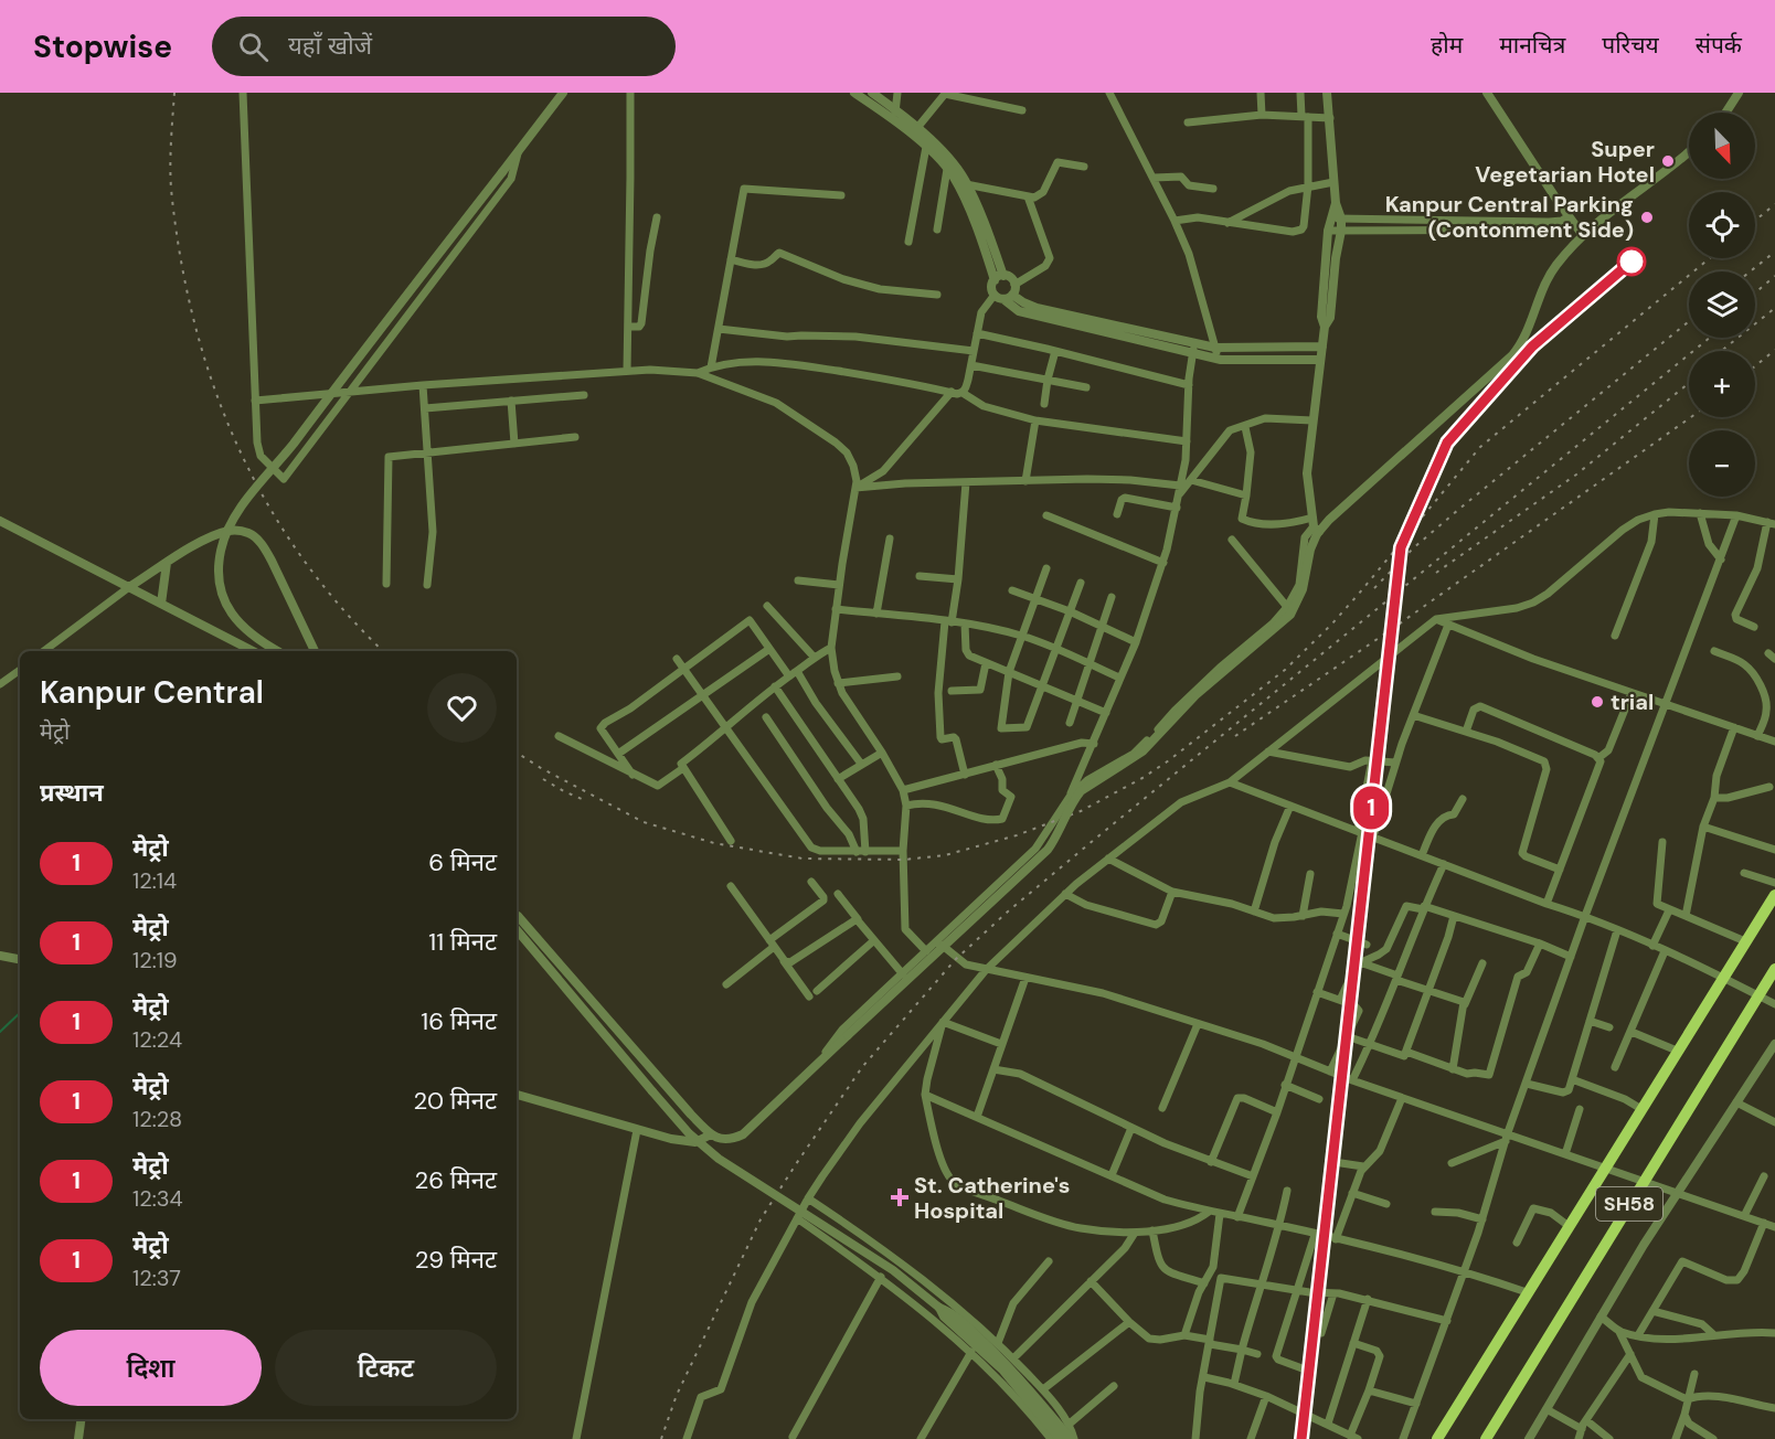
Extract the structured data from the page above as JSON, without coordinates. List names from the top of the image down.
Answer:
{
  "streets": {
    "main road": ["SH58"]
  },
  "places": {
    "other": ["Super Vegetarian Hotel", "Kanpur Central Parking (Contonment Side)", "trial"],
    "health": ["St. Catherine's Hospital"]
  },
  "lines": ["metro line 1"],
  "north": "bottom right",
  "page": {
    "header": "Stopwise",
    "search": "यहाँ खोजें",
    "nav": [
      "होम",
      "मानचित्र",
      "परिचय",
      "संपर्क"
    ],
    "on_map": "1",
    "map_buttons": ["+", "−"],
    "heading": [
      ["Kanpur Central", "मेट्रो"],
      "प्रस्थान"
    ],
    "list": [
      {
        "mark": "1",
        "name": "मेट्रो",
        "note": "12:14",
        "value": "6 मिनट"
      },
      {
        "mark": "1",
        "name": "मेट्रो",
        "note": "12:19",
        "value": "11 मिनट"
      },
      {
        "mark": "1",
        "name": "मेट्रो",
        "note": "12:24",
        "value": "16 मिनट"
      },
      {
        "mark": "1",
        "name": "मेट्रो",
        "note": "12:28",
        "value": "20 मिनट"
      },
      {
        "mark": "1",
        "name": "मेट्रो",
        "note": "12:34",
        "value": "26 मिनट"
      },
      {
        "mark": "1",
        "name": "मेट्रो",
        "note": "12:37",
        "value": "29 मिनट"
      }
    ],
    "buttons": ["दिशा", "टिकट"]
  }
}
